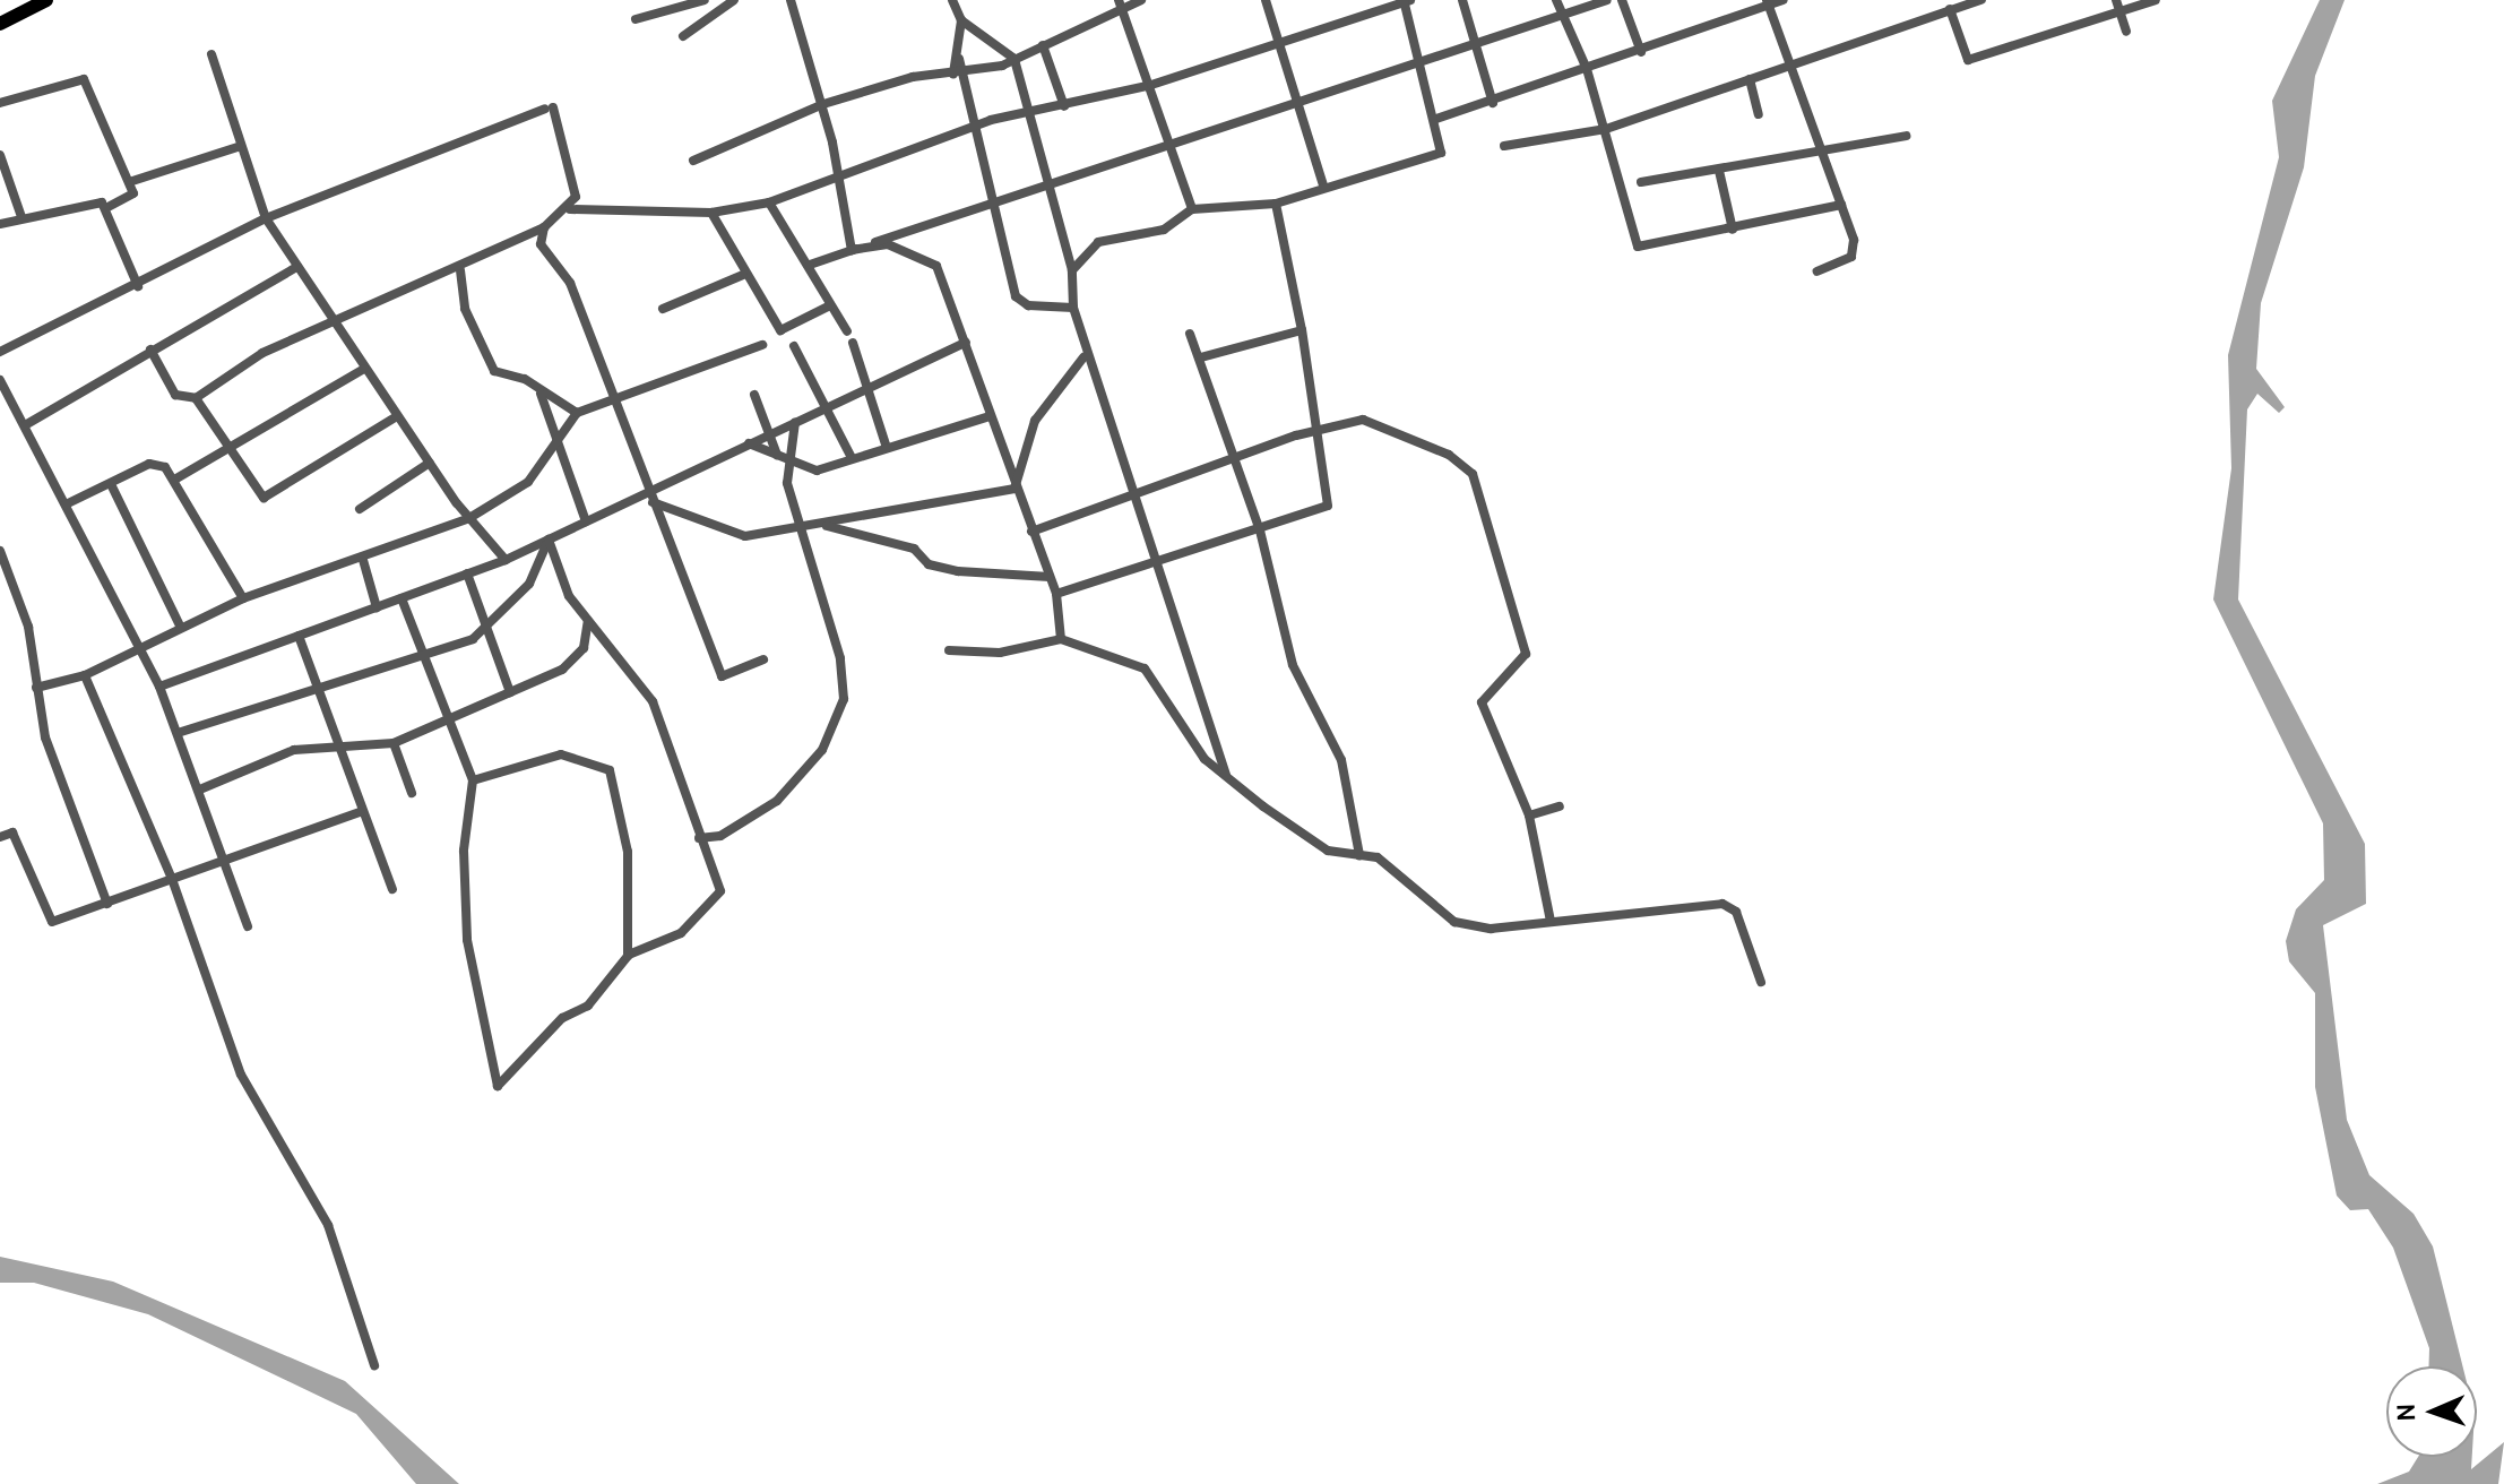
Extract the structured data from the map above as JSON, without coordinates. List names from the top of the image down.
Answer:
{
  "north": "left"
}
